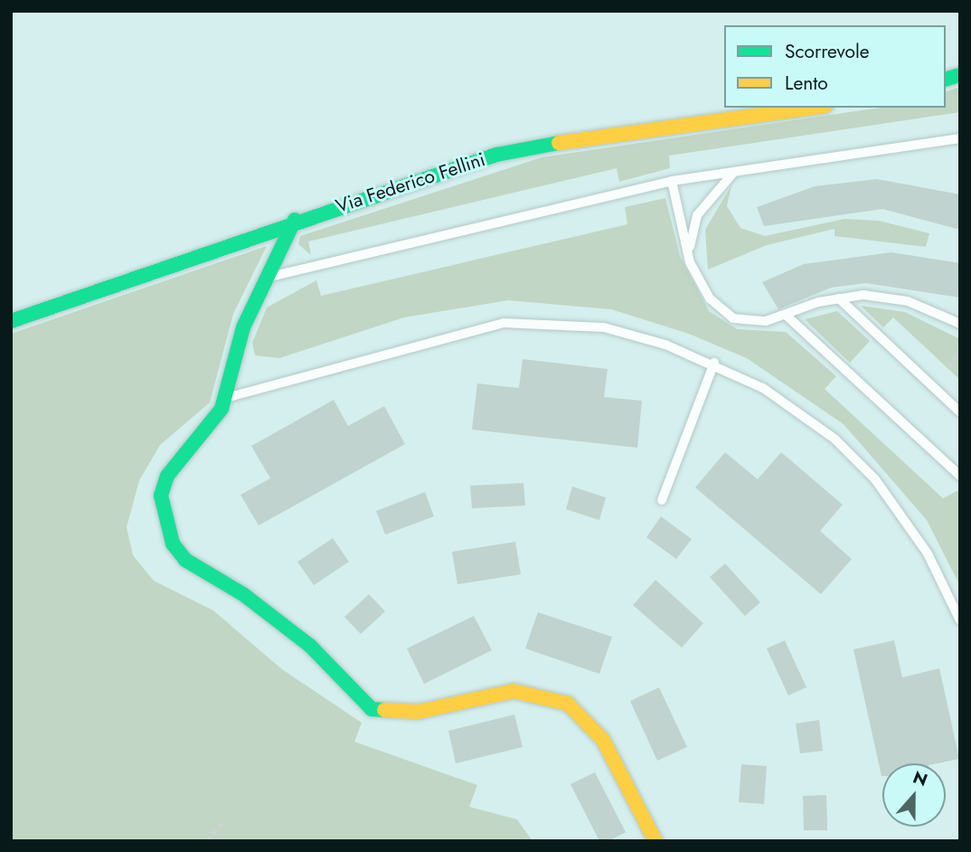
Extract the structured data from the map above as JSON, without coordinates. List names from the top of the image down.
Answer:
{
  "streets": {
    "street": ["Via Federico Fellini"]
  },
  "legend": ["Scorrevole", "Lento"],
  "north": "top"
}
